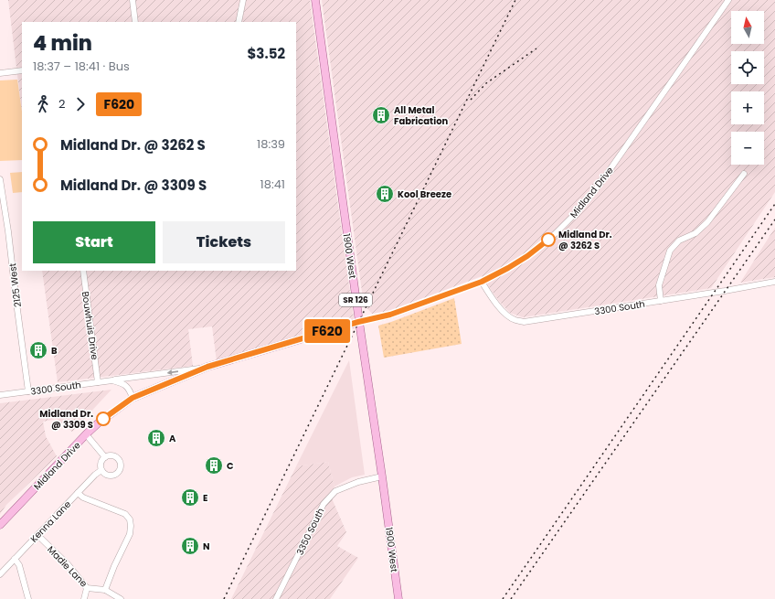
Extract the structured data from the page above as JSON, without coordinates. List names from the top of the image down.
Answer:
{
  "streets": {
    "main road": ["Midland Drive", "1900 West", "SR 126"],
    "street": [
      "2125 West",
      "3300 South",
      "Bouwhuis Drive",
      "Kenna Lane",
      "3350 South",
      "Madie Lane"
    ]
  },
  "crossings": [
    ["Midland Drive", "1900 West"],
    ["Midland Drive", "3300 South"],
    ["1900 West", "3350 South"],
    ["2125 West", "3300 South"],
    ["3300 South", "Bouwhuis Drive"],
    ["Kenna Lane", "Madie Lane"]
  ],
  "places": {
    "building": [
      "All Metal Fabrication",
      "Kool Breeze",
      "B",
      "A",
      "C",
      "E",
      "N"
    ],
    "other": ["Midland Dr. @ 3262 S", "Midland Dr. @ 3309 S"]
  },
  "lines": ["bus line F620"],
  "north": "top",
  "page": {
    "on_map": "F620",
    "map_buttons": ["+", "−"],
    "heading": ["4 min", "18:37 – 18:41 · Bus", "$3.52"],
    "legs": ["2", "F620"],
    "list": [
      {
        "name": "Midland Dr. @ 3262 S",
        "value": "18:39"
      },
      {
        "name": "Midland Dr. @ 3309 S",
        "value": "18:41"
      }
    ],
    "buttons": ["Start", "Tickets"]
  }
}
